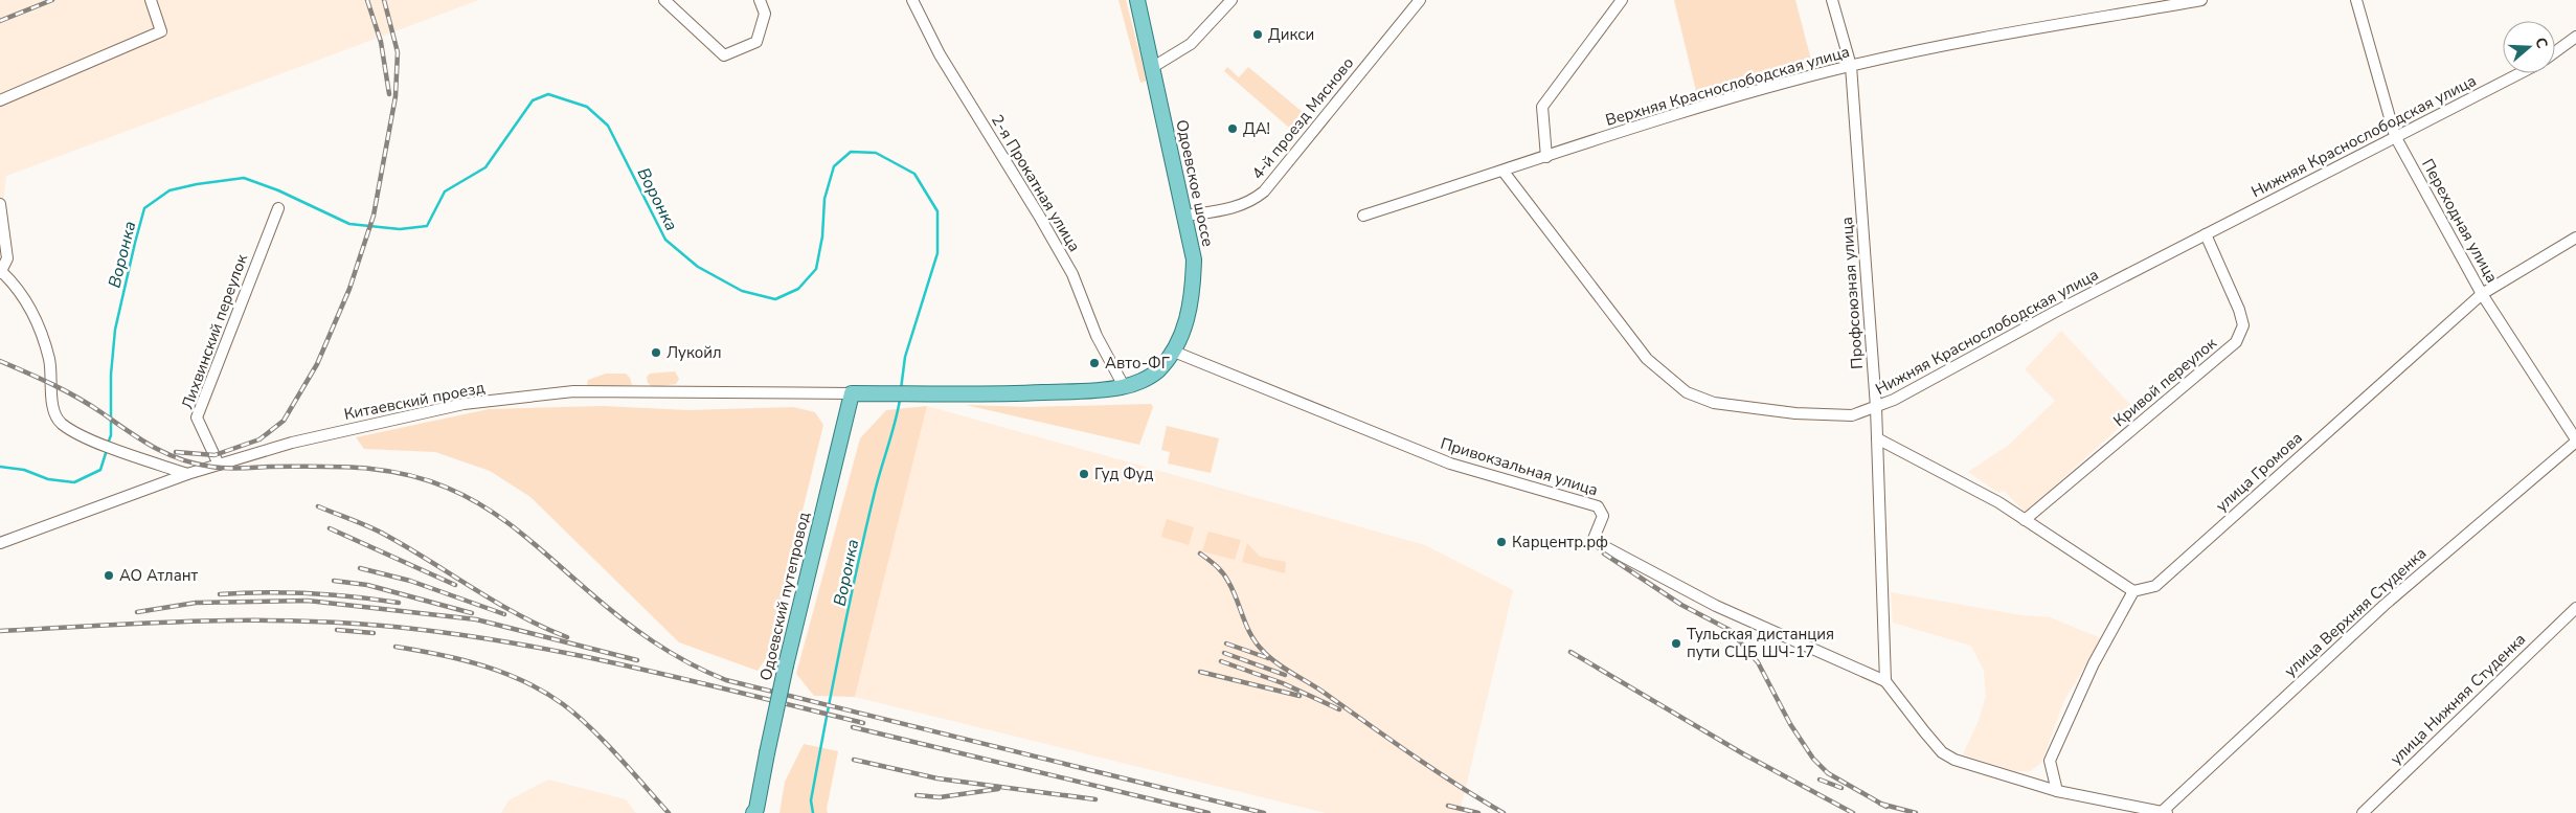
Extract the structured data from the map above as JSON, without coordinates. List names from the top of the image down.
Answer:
{
  "streets": {
    "main road": ["Одоевское шоссе", "Одоевский путепровод"],
    "street": [
      "Верхняя Краснослободская улица",
      "4-й проезд Мясново",
      "Нижняя Краснослободская улица",
      "2-я Прокатная улица",
      "Переходная улица",
      "Профсоюзная улица",
      "Лихвинский переулок",
      "Кривой переулок",
      "Китаевский проезд",
      "Привокзальная улица",
      "улица Громова",
      "улица Верхняя Cтуденка",
      "улица Нижняя Cтуденкa"
    ]
  },
  "crossings": [
    ["Верхняя Краснослободская улица", "Нижняя Краснослободская улица"],
    ["Верхняя Краснослободская улица", "Профсоюзная улица"],
    ["4-й проезд Мясново", "Одоевское шоссе"],
    ["Нижняя Краснослободская улица", "Переходная улица"],
    ["Нижняя Краснослободская улица", "Профсоюзная улица"],
    ["Нижняя Краснослободская улица", "Кривой переулок"],
    ["2-я Прокатная улица", "Одоевское шоссе"],
    ["Одоевское шоссе", "Китаевский проезд"],
    ["Одоевское шоссе", "Привокзальная улица"],
    ["Одоевское шоссе", "Одоевский путепровод"],
    ["Переходная улица", "улица Громова"],
    ["Переходная улица", "улица Верхняя Cтуденка"],
    ["Профсоюзная улица", "Привокзальная улица"],
    ["Лихвинский переулок", "Китаевский проезд"],
    ["Китаевский проезд", "Одоевский путепровод"],
    ["Привокзальная улица", "улица Верхняя Cтуденка"]
  ],
  "water": ["Воронка"],
  "places": [
    "Дикси",
    "ДА!",
    "Лукойл",
    "Авто-ФГ",
    "Гуд Фуд",
    "Карцентр.рф",
    "АО Атлант",
    "Тульская дистанция пути СЦБ ШЧ-17"
  ],
  "north": "right"
}
